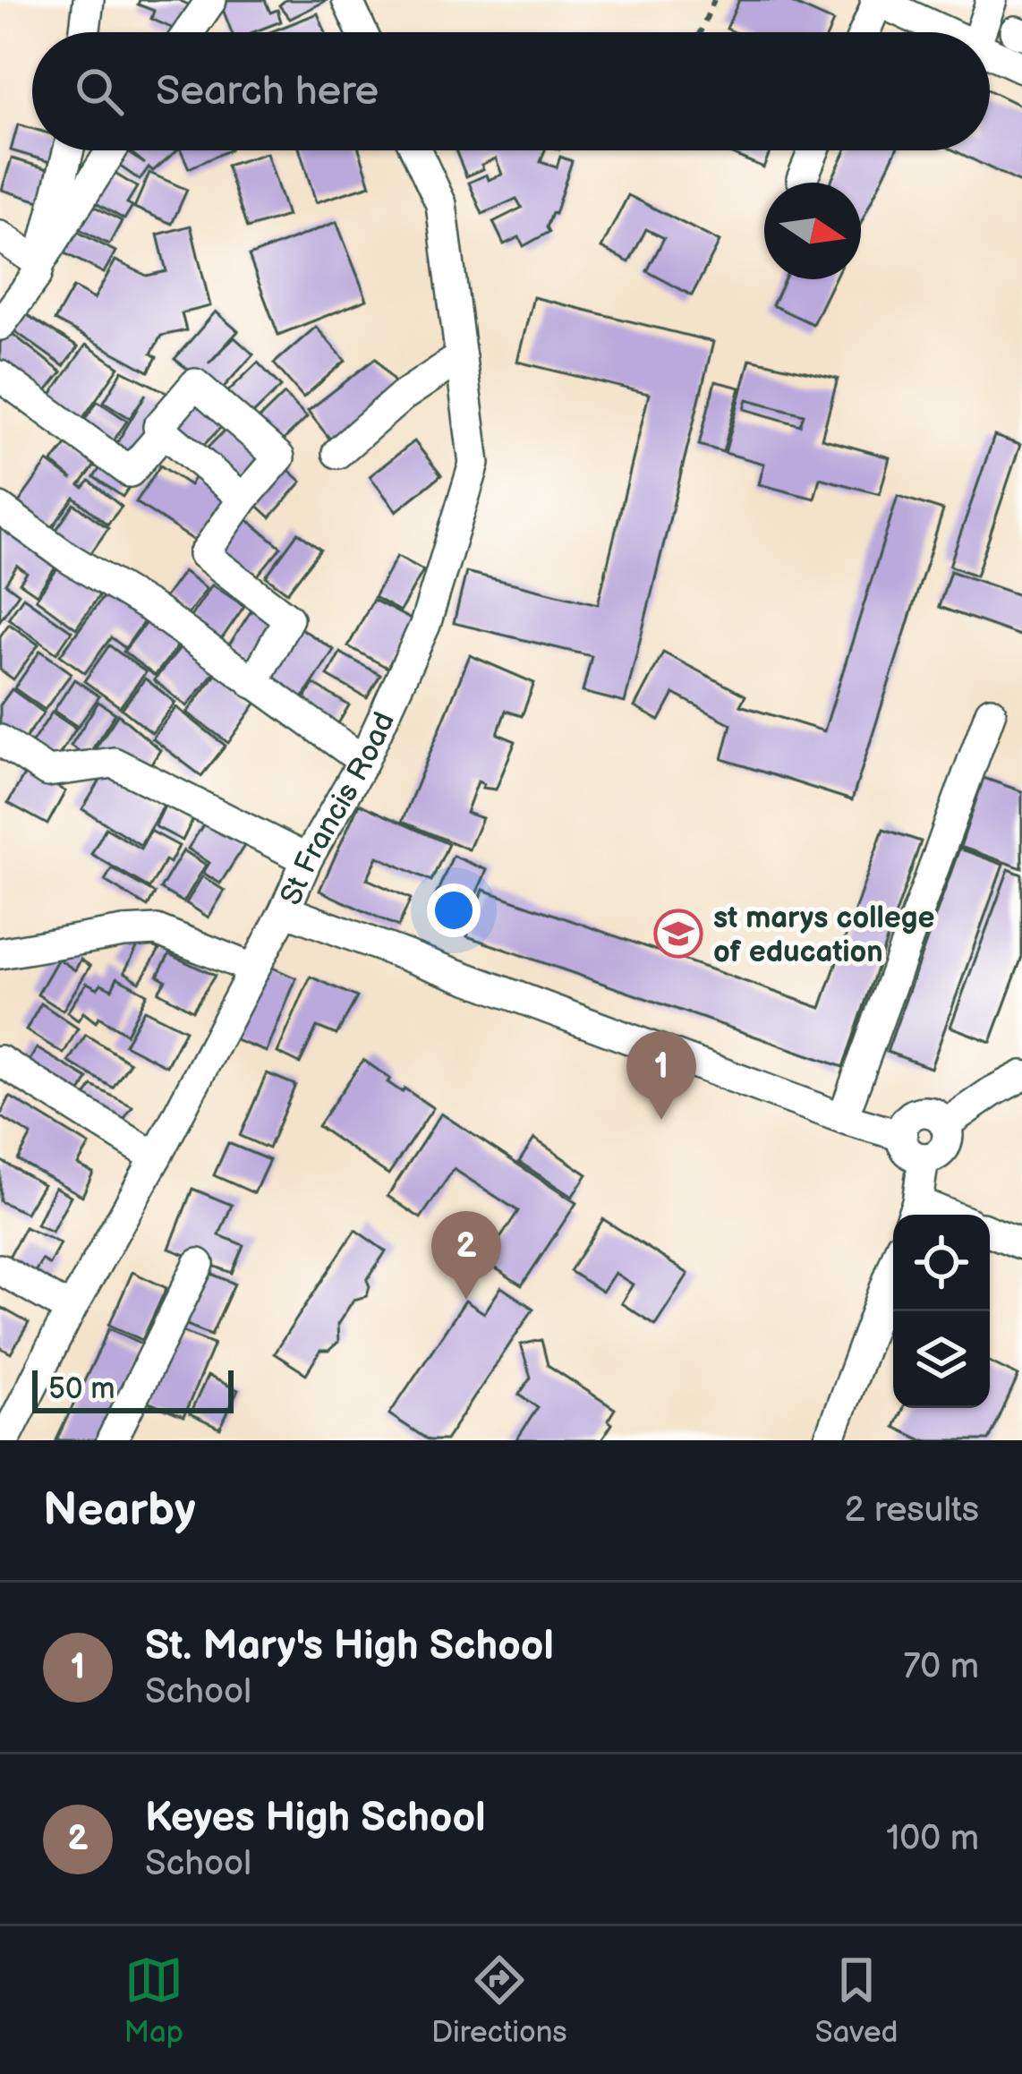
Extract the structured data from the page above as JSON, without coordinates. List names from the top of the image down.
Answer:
{
  "streets": {
    "street": ["St Francis Road"]
  },
  "places": {
    "school or university": ["st marys college of education"]
  },
  "scale_bar": "50 m",
  "north": "right",
  "page": {
    "search": "Search here",
    "pins": ["1", "2"],
    "scale": "50 m",
    "heading": ["Nearby", "2 results"],
    "list": [
      {
        "mark": "1",
        "name": "St. Mary's High School",
        "note": "School",
        "value": "70 m"
      },
      {
        "mark": "2",
        "name": "Keyes High School",
        "note": "School",
        "value": "100 m"
      }
    ],
    "nav": ["Map", "Directions", "Saved"]
  }
}
